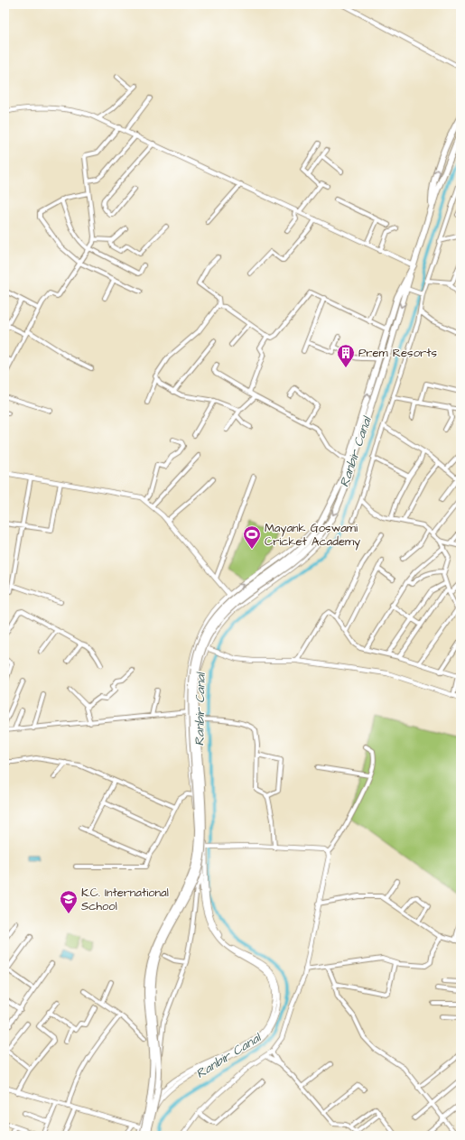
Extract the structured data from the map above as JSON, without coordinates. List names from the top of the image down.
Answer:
{
  "water": ["Ranbir Canal"],
  "places": {
    "building": ["Prem Resorts"],
    "sports": ["Mayank Goswami Cricket Academy"],
    "school or university": ["K.C. International School"]
  }
}
